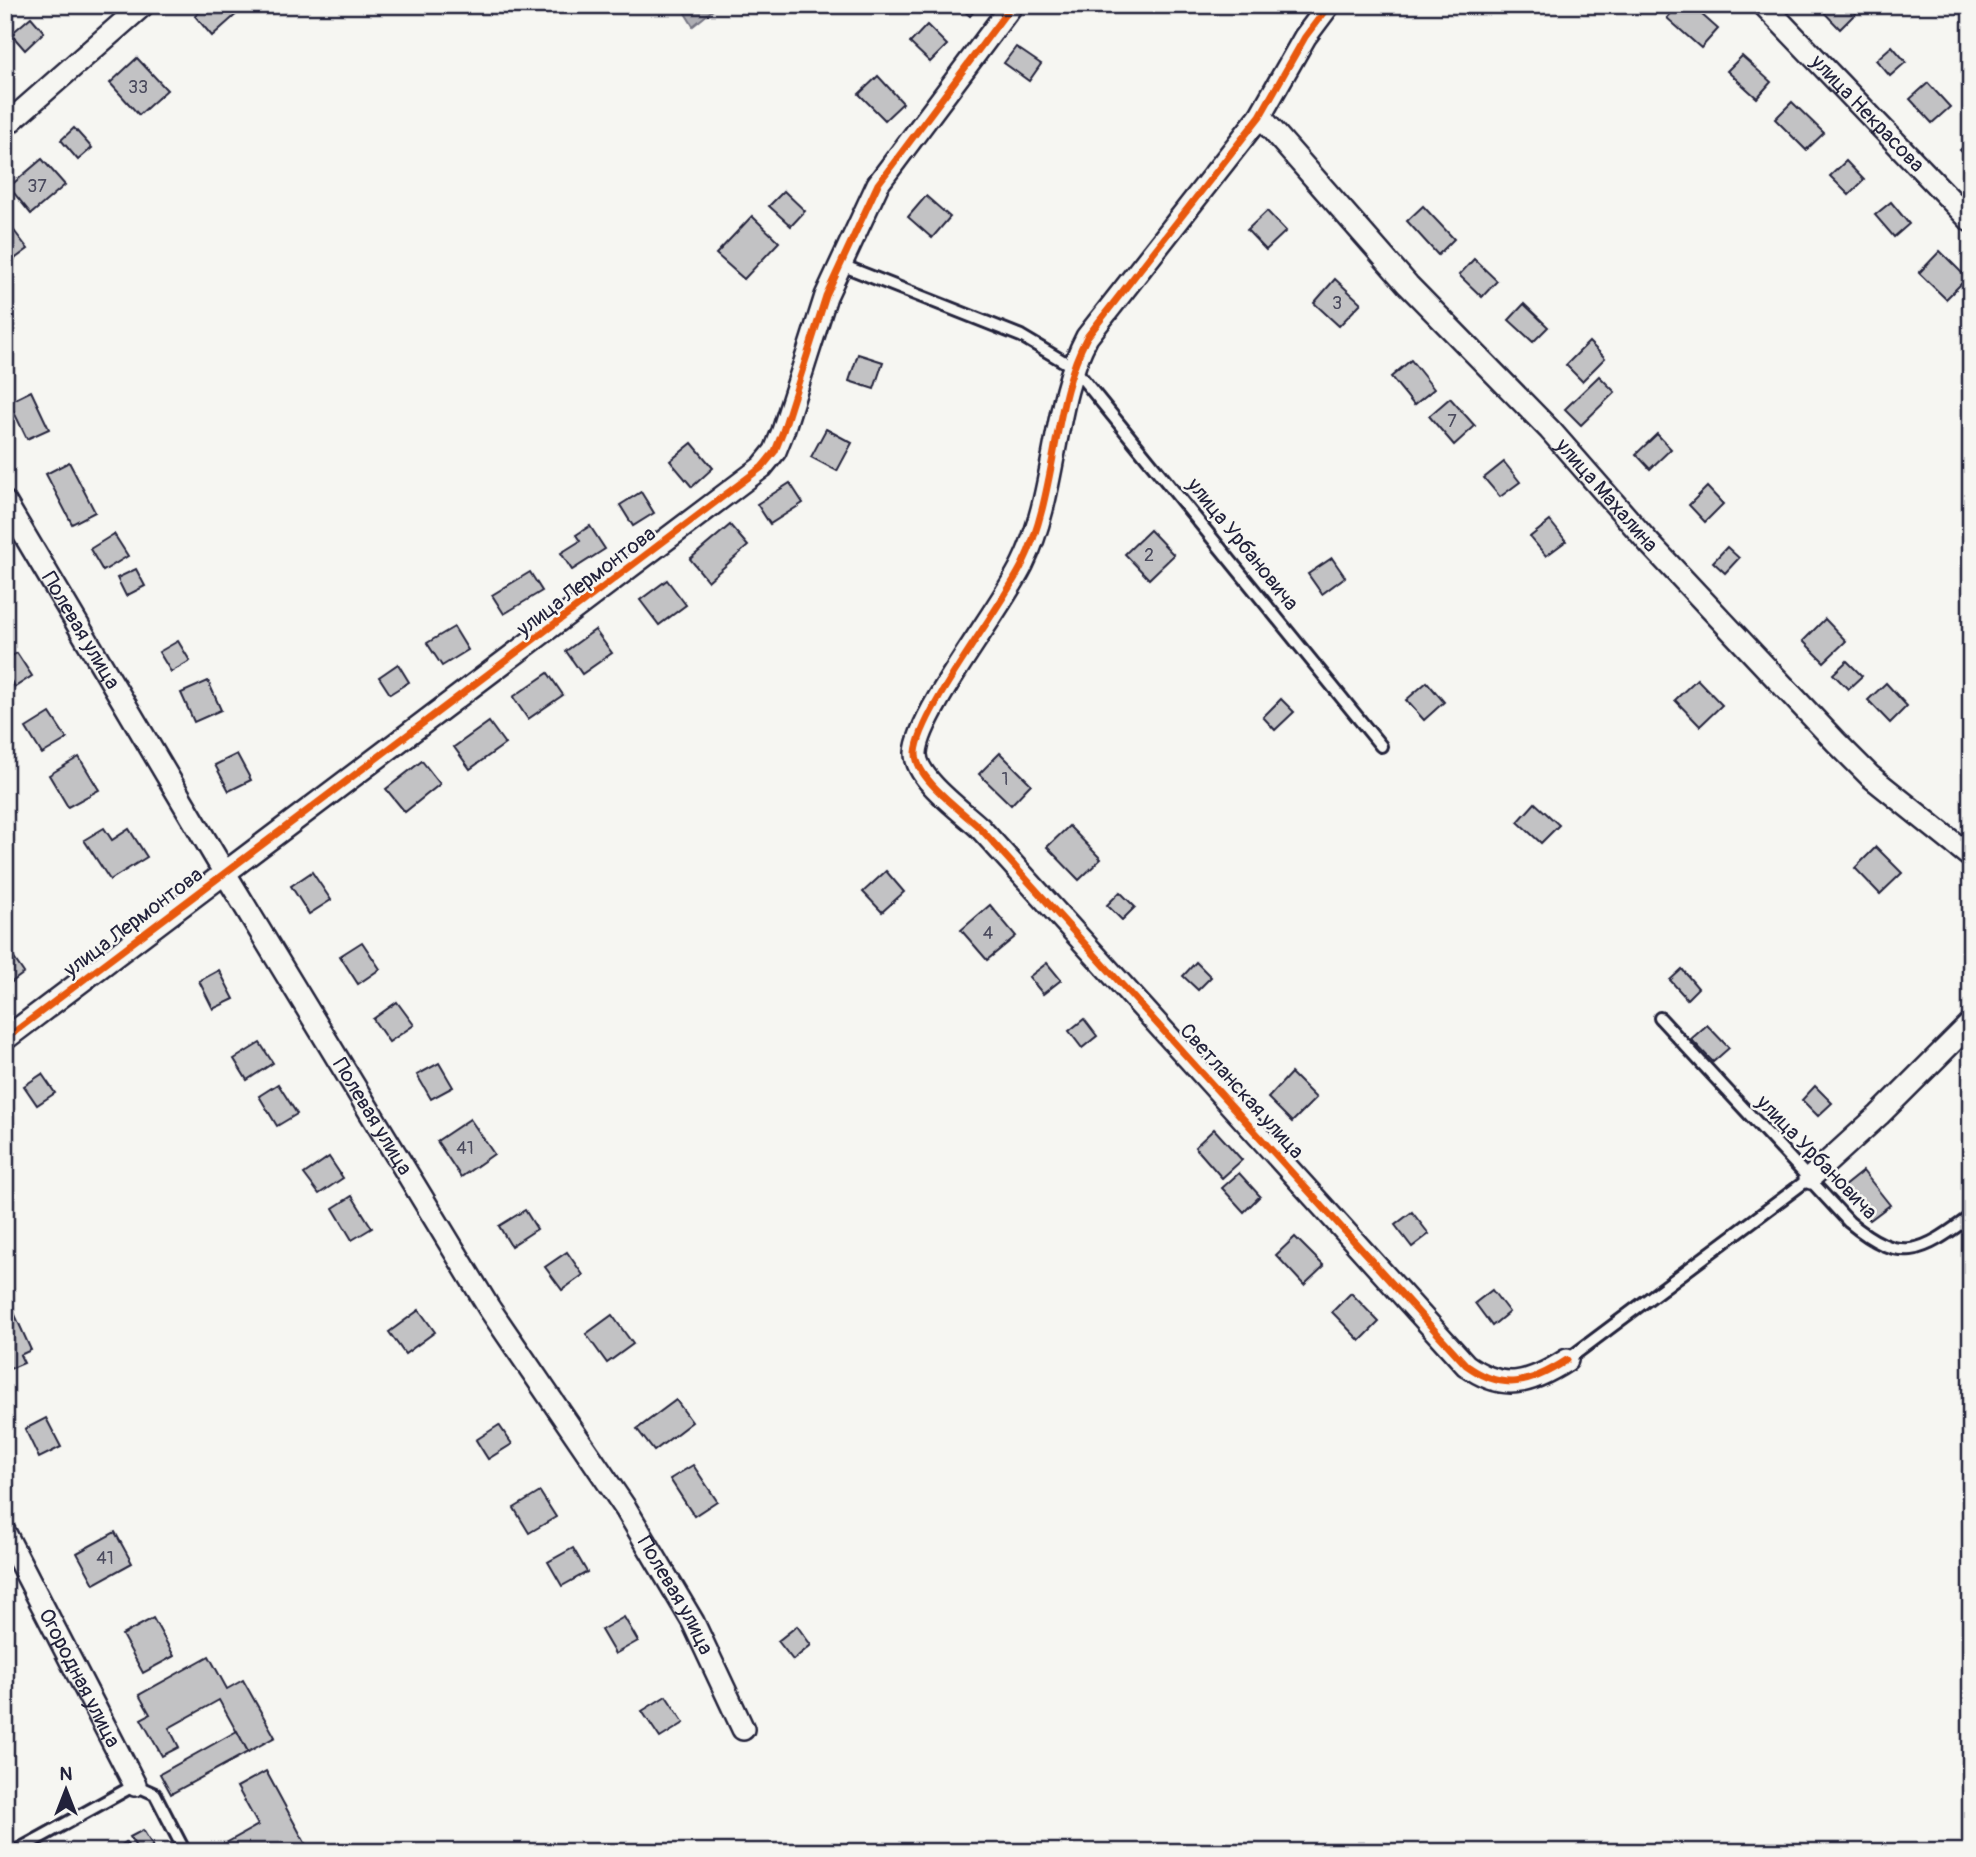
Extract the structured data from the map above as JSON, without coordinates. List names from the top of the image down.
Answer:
{
  "streets": {
    "street": [
      "улица Некрасова",
      "улица Махалина",
      "улица Лермонтова",
      "Полевая улица",
      "Светланская улица",
      "Огородная улица"
    ],
    "lane": ["улица Урбановича"]
  },
  "crossings": [
    ["улица Урбановича", "улица Лермонтова"],
    ["улица Урбановича", "Светланская улица"],
    ["улица Лермонтова", "Полевая улица"]
  ],
  "house_numbers": [
    "33",
    "37",
    "3",
    "7",
    "2",
    "1",
    "4",
    "41",
    "41"
  ],
  "north": "top"
}
